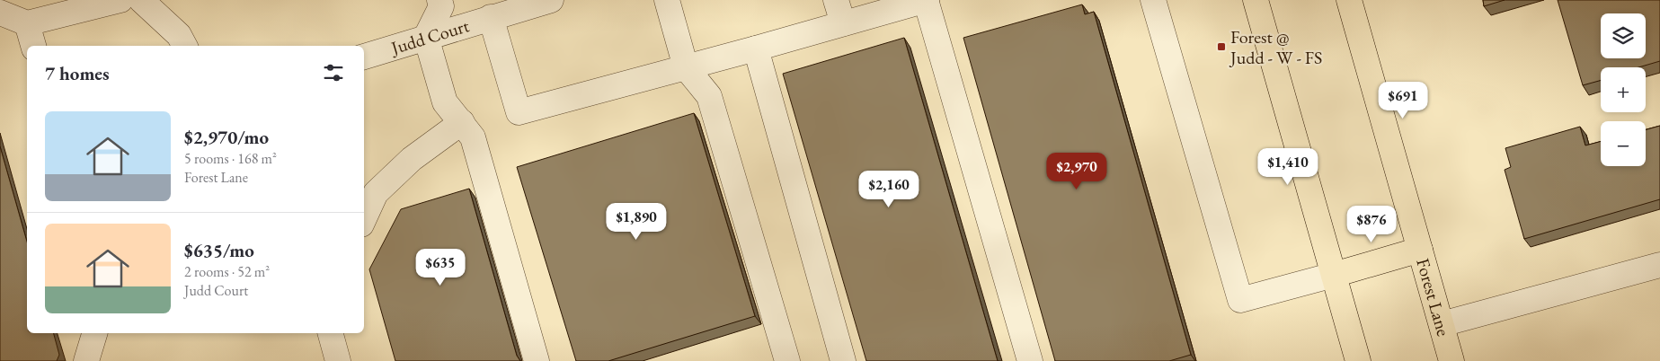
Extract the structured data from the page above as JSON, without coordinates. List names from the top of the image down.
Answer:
{
  "streets": {
    "main road": ["Forest Lane"],
    "street": ["Judd Court"]
  },
  "places": {
    "transit": ["Forest @ Judd - W - FS"]
  },
  "page": {
    "map_buttons": ["+", "−"],
    "heading": "7 homes",
    "price": [
      "$691",
      "$1,410",
      "$2,970",
      "$2,160",
      "$1,890",
      "$876",
      "$635"
    ],
    "list": [
      {
        "name": "$2,970/mo",
        "note": "5 rooms · 168 m² · Forest Lane"
      },
      {
        "name": "$635/mo",
        "note": "2 rooms · 52 m² · Judd Court"
      }
    ]
  }
}
